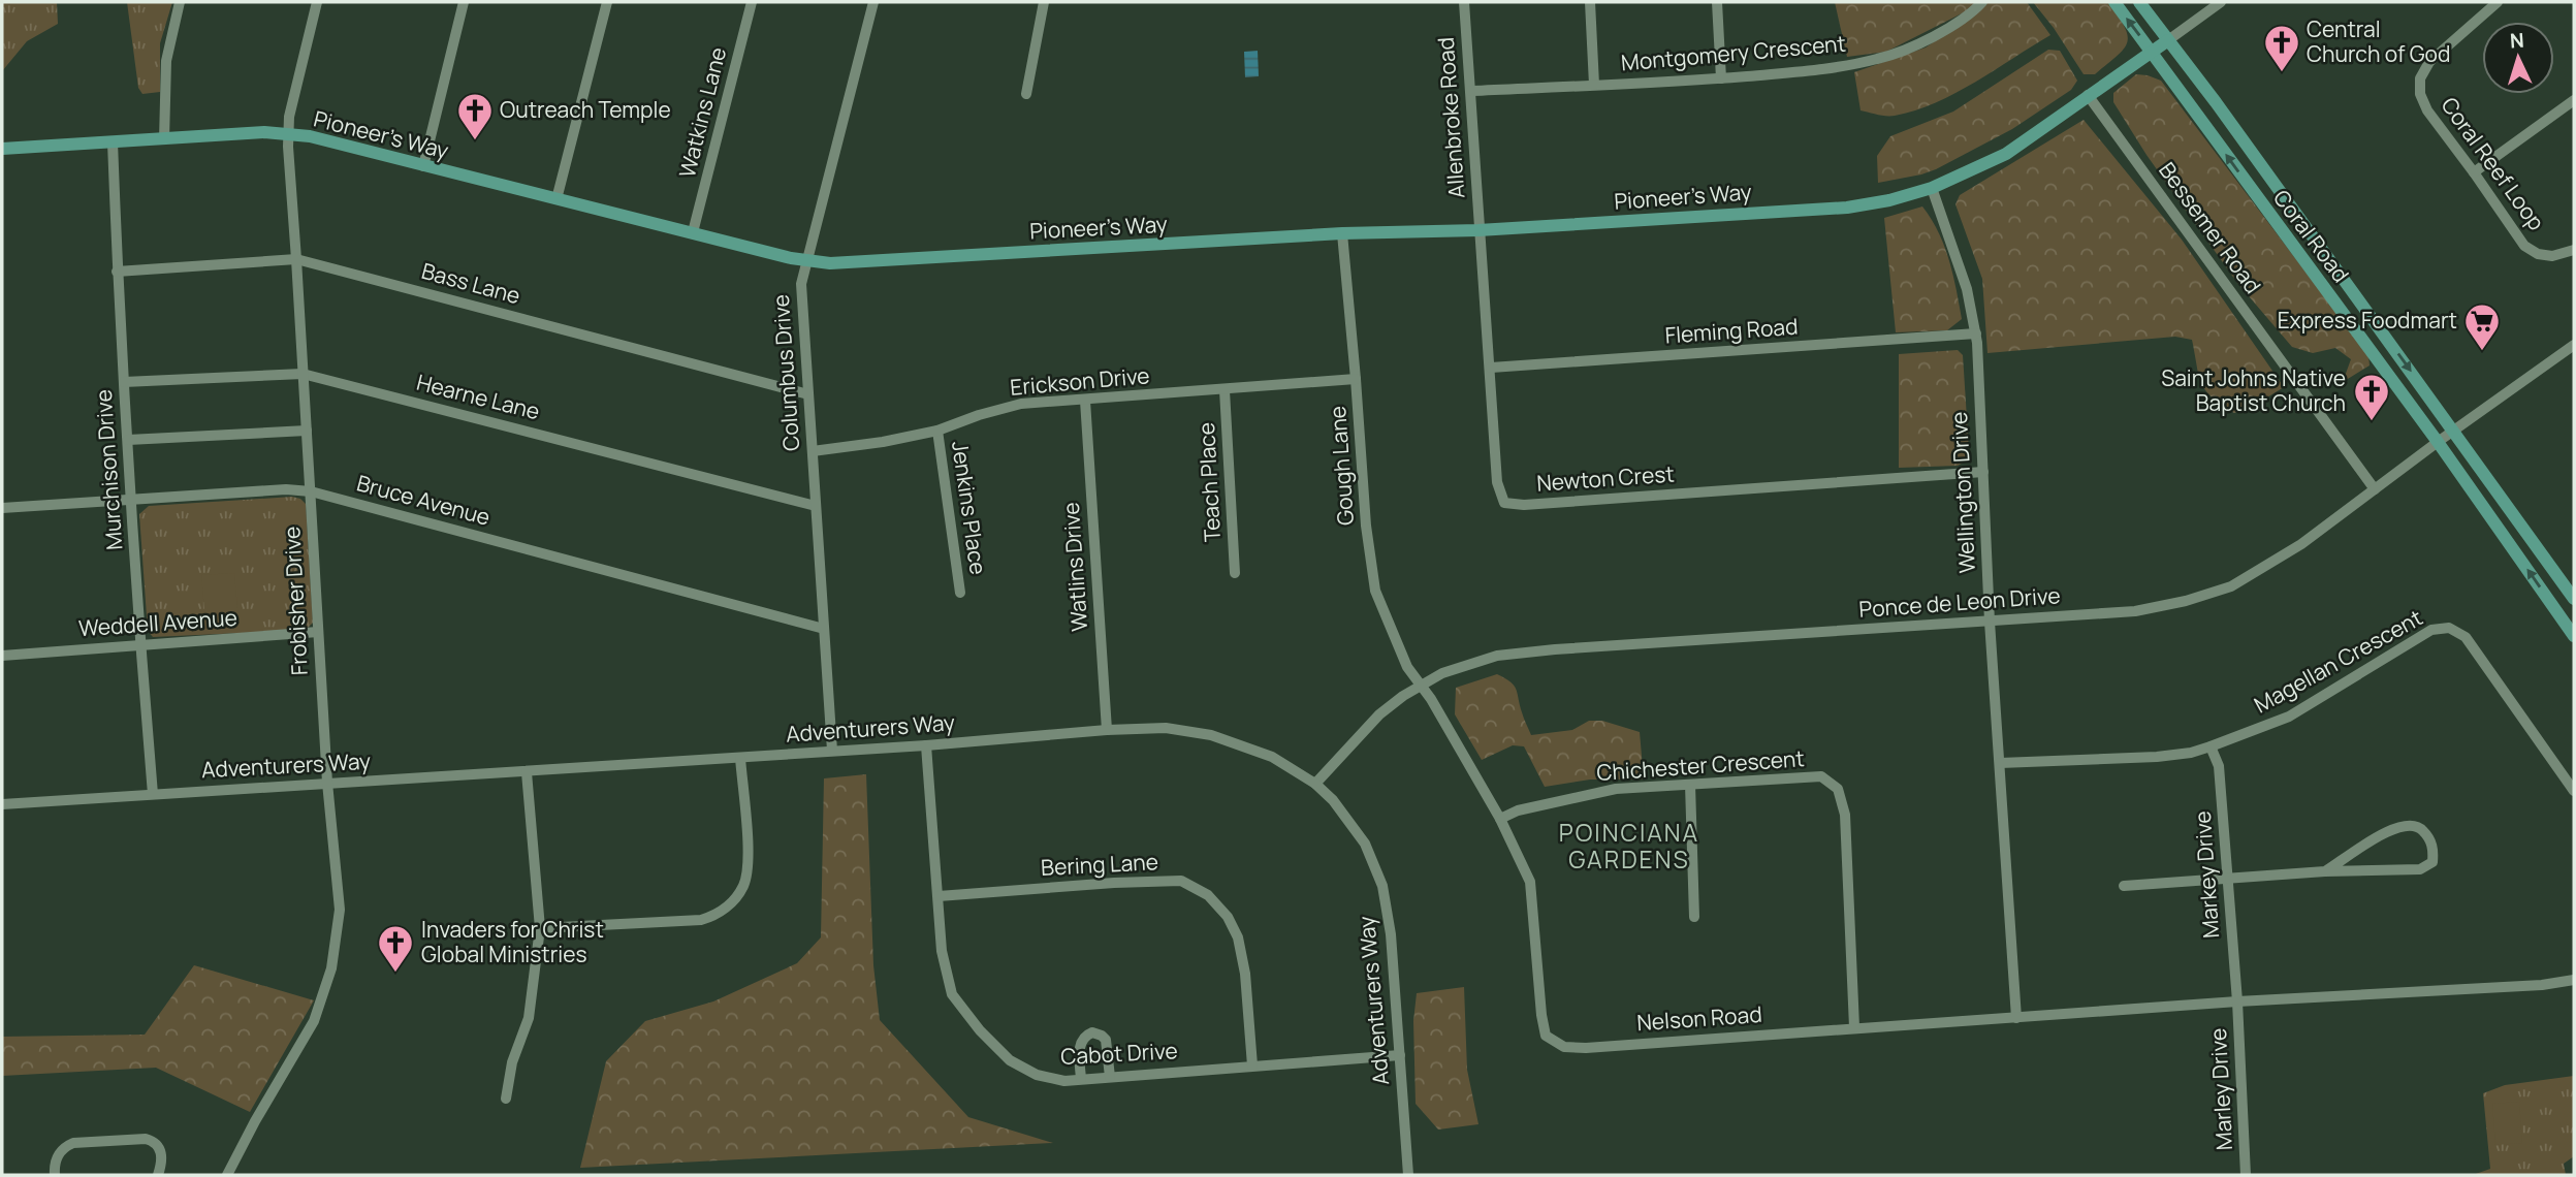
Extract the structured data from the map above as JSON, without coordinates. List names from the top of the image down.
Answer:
{
  "streets": {
    "main road": ["Pioneer's Way", "Coral Road"],
    "street": [
      "Montgomery Crescent",
      "Watkins Lane",
      "Allenbroke Road",
      "Coral Reef Loop",
      "Bessemer Road",
      "Bass Lane",
      "Fleming Road",
      "Columbus Drive",
      "Erickson Drive",
      "Hearne Lane",
      "Gough Lane",
      "Murchison Drive",
      "Newton Crest",
      "Teach Place",
      "Wellington Drive",
      "Bruce Avenue",
      "Jenkins Place",
      "Watlins Drive",
      "Frobisher Drive",
      "Ponce de Leon Drive",
      "Weddell Avenue",
      "Magellan Crescent",
      "Adventurers Way",
      "Chichester Crescent",
      "Bering Lane",
      "Markey Drive",
      "Nelson Road",
      "Cabot Drive",
      "Marley Drive"
    ]
  },
  "crossings": [
    ["Montgomery Crescent", "Allenbroke Road"],
    ["Watkins Lane", "Pioneer's Way"],
    ["Allenbroke Road", "Pioneer's Way"],
    ["Allenbroke Road", "Newton Crest"],
    ["Pioneer's Way", "Bessemer Road"],
    ["Pioneer's Way", "Coral Road"],
    ["Pioneer's Way", "Columbus Drive"],
    ["Pioneer's Way", "Gough Lane"],
    ["Pioneer's Way", "Murchison Drive"],
    ["Pioneer's Way", "Newton Crest"],
    ["Pioneer's Way", "Wellington Drive"],
    ["Pioneer's Way", "Frobisher Drive"],
    ["Bessemer Road", "Ponce de Leon Drive"],
    ["Coral Road", "Ponce de Leon Drive"],
    ["Bass Lane", "Columbus Drive"],
    ["Bass Lane", "Murchison Drive"],
    ["Bass Lane", "Frobisher Drive"],
    ["Fleming Road", "Newton Crest"],
    ["Fleming Road", "Wellington Drive"],
    ["Columbus Drive", "Erickson Drive"],
    ["Columbus Drive", "Hearne Lane"],
    ["Columbus Drive", "Bruce Avenue"],
    ["Columbus Drive", "Adventurers Way"],
    ["Erickson Drive", "Gough Lane"],
    ["Erickson Drive", "Teach Place"],
    ["Erickson Drive", "Jenkins Place"],
    ["Erickson Drive", "Watlins Drive"],
    ["Hearne Lane", "Murchison Drive"],
    ["Hearne Lane", "Frobisher Drive"],
    ["Gough Lane", "Ponce de Leon Drive"],
    ["Gough Lane", "Nelson Road"],
    ["Murchison Drive", "Bruce Avenue"],
    ["Murchison Drive", "Weddell Avenue"],
    ["Murchison Drive", "Adventurers Way"],
    ["Newton Crest", "Wellington Drive"],
    ["Wellington Drive", "Ponce de Leon Drive"],
    ["Wellington Drive", "Magellan Crescent"],
    ["Wellington Drive", "Nelson Road"],
    ["Bruce Avenue", "Frobisher Drive"],
    ["Watlins Drive", "Adventurers Way"],
    ["Frobisher Drive", "Weddell Avenue"],
    ["Frobisher Drive", "Adventurers Way"],
    ["Ponce de Leon Drive", "Adventurers Way"],
    ["Ponce de Leon Drive", "Nelson Road"],
    ["Magellan Crescent", "Markey Drive"],
    ["Adventurers Way", "Cabot Drive"],
    ["Chichester Crescent", "Nelson Road"],
    ["Bering Lane", "Cabot Drive"],
    ["Markey Drive", "Nelson Road"],
    ["Markey Drive", "Marley Drive"],
    ["Nelson Road", "Marley Drive"]
  ],
  "districts": ["POINCIANA GARDENS"],
  "places": {
    "church": [
      "Central Church of God",
      "Outreach Temple",
      "Saint Johns Native Baptist Church",
      "Invaders for Christ Global Ministries"
    ],
    "supermarket": ["Express Foodmart"]
  },
  "north": "top"
}
